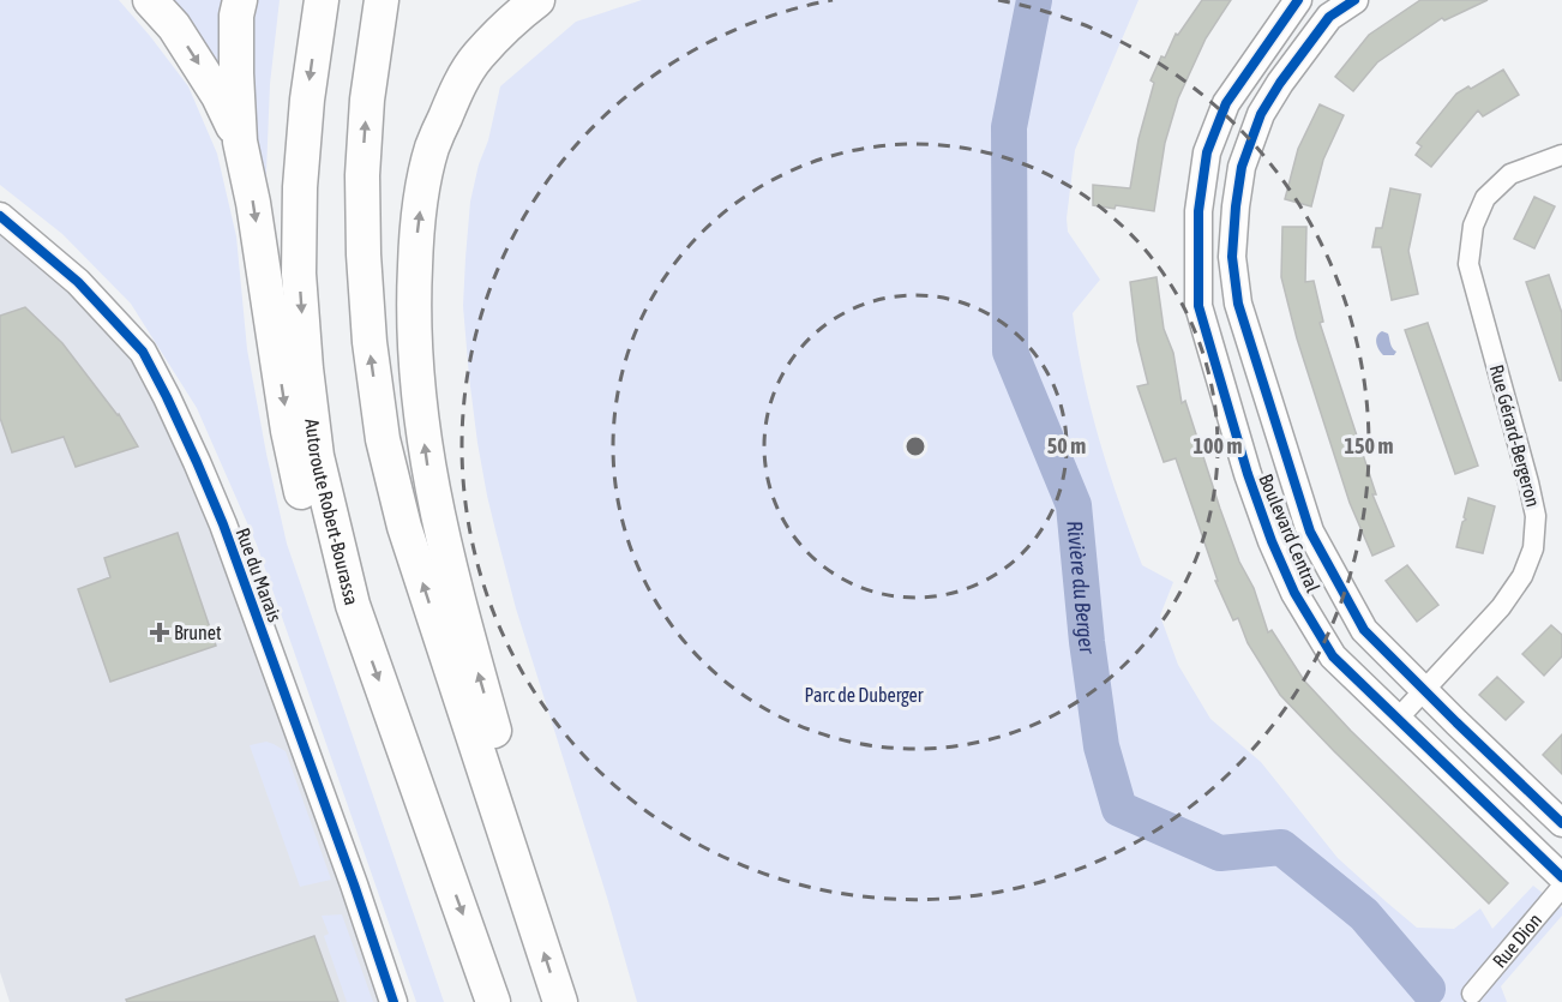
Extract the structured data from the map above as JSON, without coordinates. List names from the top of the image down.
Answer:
{
  "streets": {
    "highway": ["Autoroute Robert-Bourassa"],
    "street": [
      "Rue Gérard-Bergeron",
      "Boulevard Central",
      "Rue du Marais",
      "Rue Dion"
    ]
  },
  "crossings": [
    ["Rue Gérard-Bergeron", "Boulevard Central"]
  ],
  "water": ["Rivière du Berger"],
  "parks": ["Parc de Duberger"],
  "places": {
    "health": ["Brunet"]
  },
  "rings": ["50 m", "100 m", "150 m"]
}
